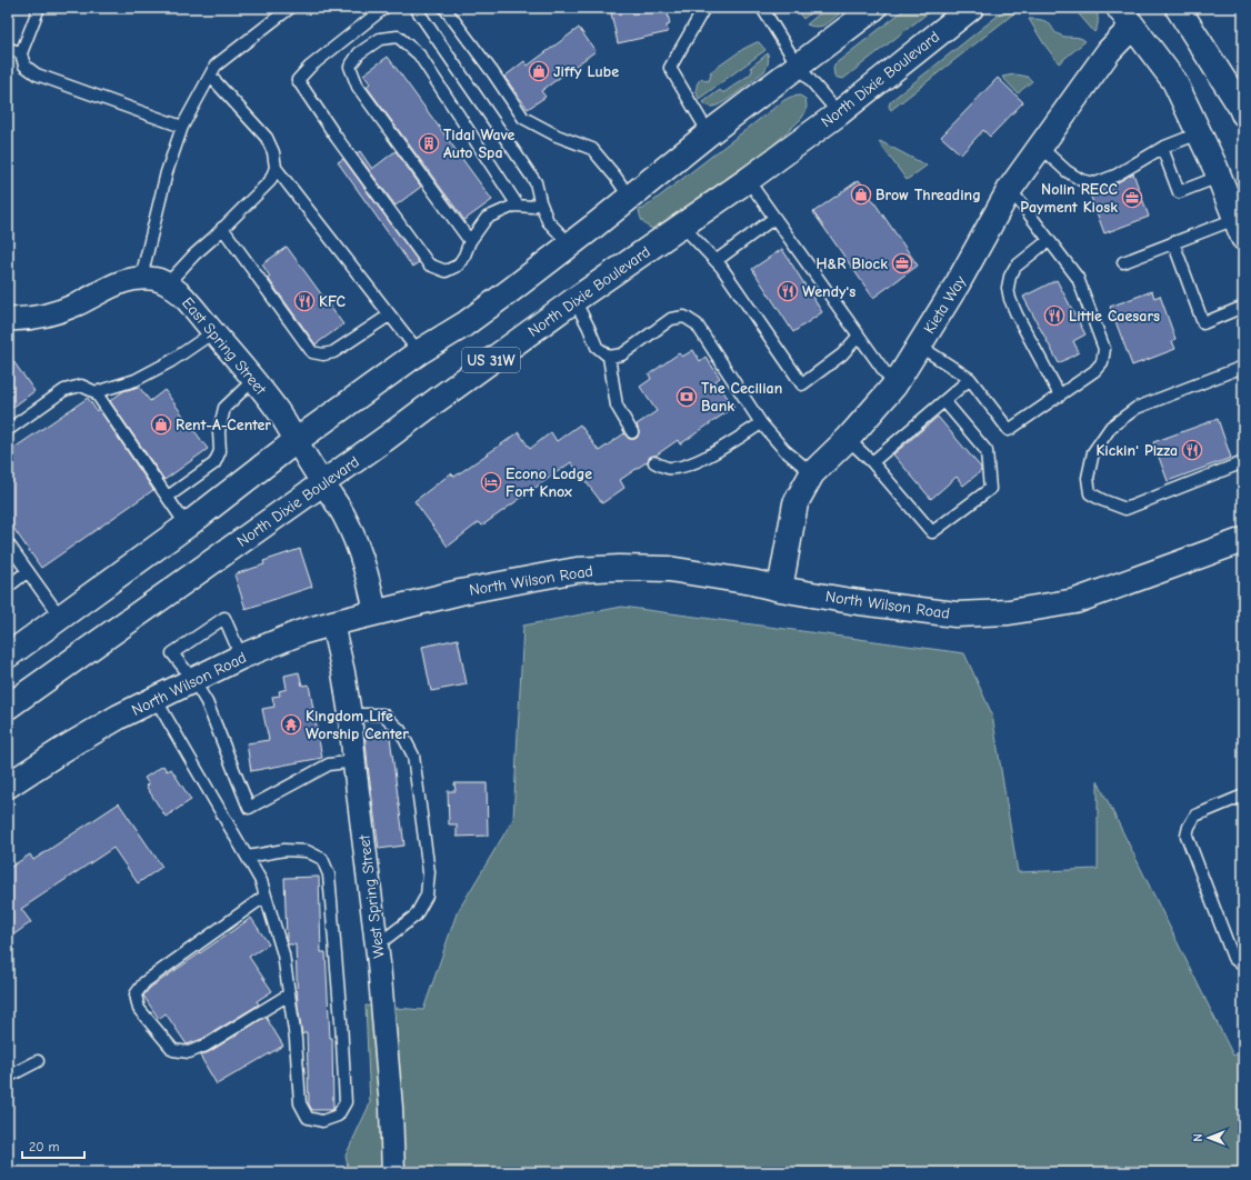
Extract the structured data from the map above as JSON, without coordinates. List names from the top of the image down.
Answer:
{
  "streets": {
    "main road": [
      "North Dixie Boulevard",
      "Kieta Way",
      "US 31W",
      "North Wilson Road"
    ],
    "street": ["East Spring Street", "West Spring Street"]
  },
  "crossings": [
    ["Kieta Way", "North Wilson Road"],
    ["East Spring Street", "US 31W"],
    ["North Wilson Road", "West Spring Street"]
  ],
  "places": {
    "shop": ["Jiffy Lube", "Brow Threading", "Rent-A-Center"],
    "building": ["Tidal Wave Auto Spa"],
    "office": ["Nolin RECC Payment Kiosk", "H&R Block"],
    "restaurant": [
      "Wendy's",
      "KFC",
      "Little Caesars",
      "Kickin' Pizza"
    ],
    "bank": ["The Cecilian Bank"],
    "hotel": ["Econo Lodge Fort Knox"],
    "temple": ["Kingdom Life Worship Center"]
  },
  "scale_bar": "20 m",
  "north": "left"
}
